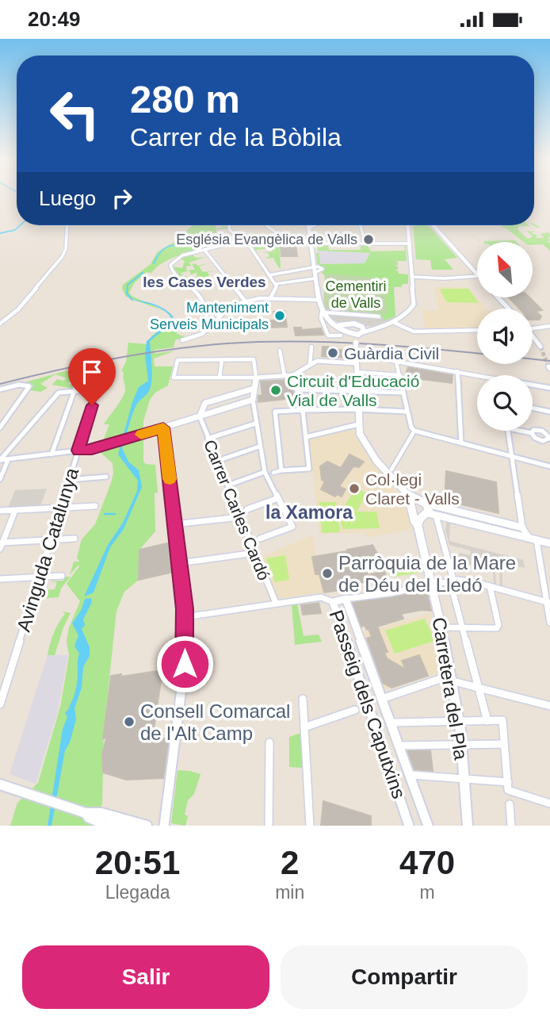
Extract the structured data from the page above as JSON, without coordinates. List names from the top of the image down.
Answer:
{
  "streets": {
    "main road": ["Carretera del Pla"],
    "street": ["Carrer Carles Cardó", "Avinguda Catalunya", "Passeig dels Caputxins"]
  },
  "districts": ["les Cases Verdes", "la Xamora"],
  "parks": ["Cementiri de Valls"],
  "places": [
    "Església Evangèlica de Valls",
    "Manteniment Serveis Municipals",
    "Guàrdia Civil",
    "Circuit d'Educació Vial de Valls",
    "Col·legi Claret - Valls",
    "Parròquia de la Mare de Déu del Lledó",
    "Consell Comarcal de l'Alt Camp"
  ],
  "north": "top left",
  "page": {
    "status": "20:49",
    "turn": ["280 m", "Carrer de la Bòbila"],
    "then": "Luego",
    "eta": [
      "20:51",
      "Llegada",
      "2",
      "min",
      "470",
      "m"
    ],
    "buttons": ["Salir", "Compartir"]
  }
}
